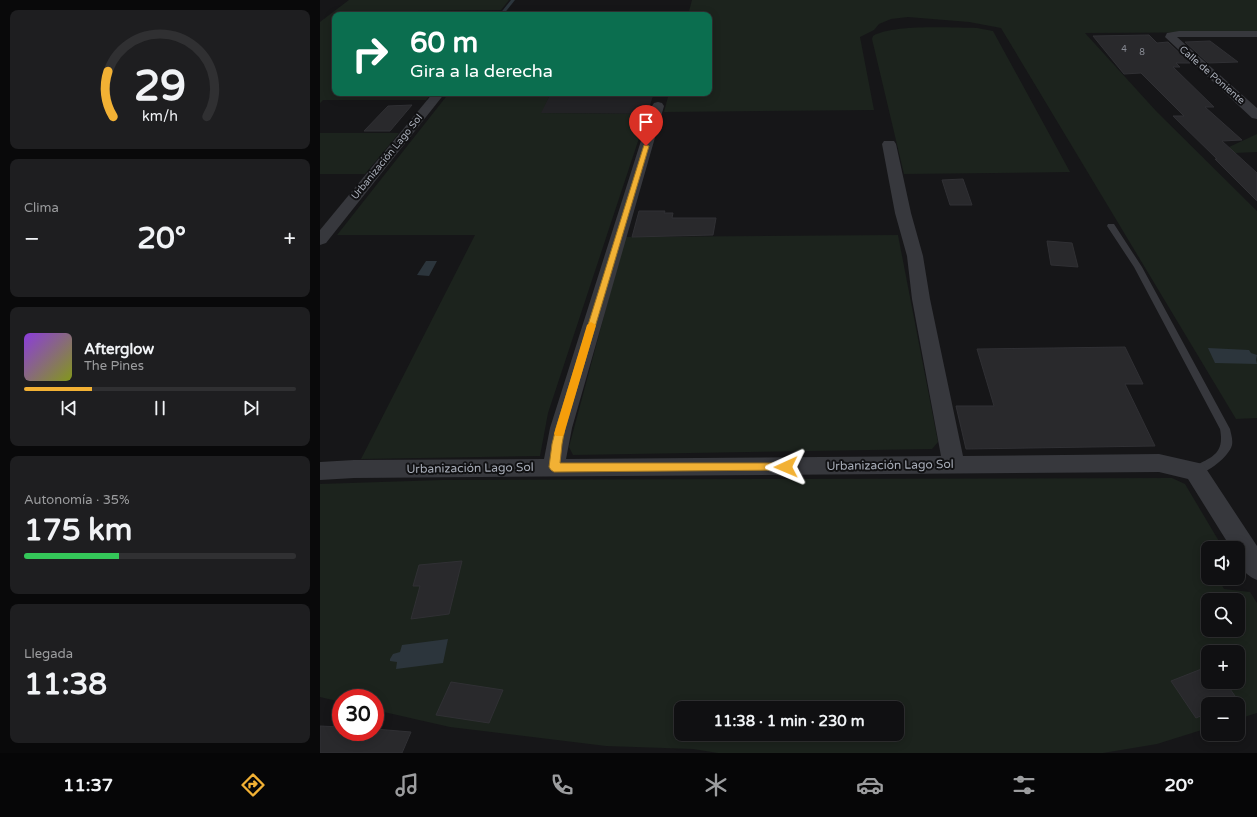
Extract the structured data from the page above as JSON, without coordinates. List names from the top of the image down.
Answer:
{
  "streets": {
    "street": ["Calle de Poniente", "Urbanización Lago Sol"]
  },
  "house_numbers": ["4", "8"],
  "page": {
    "turn": ["60 m", "Gira a la derecha"],
    "tile": [
      "Clima",
      ["Autonomía · 35%", "175 km"],
      ["Llegada", "11:38"]
    ],
    "heat": ["−", "20°", "+"],
    "song": ["Afterglow", "The Pines"],
    "map_buttons": ["+", "−"],
    "limit": "30",
    "trip": "11:38 · 1 min · 230 m",
    "tabs": ["11:37", "20°"],
    "gauge": ["29", "km/h"]
  }
}
